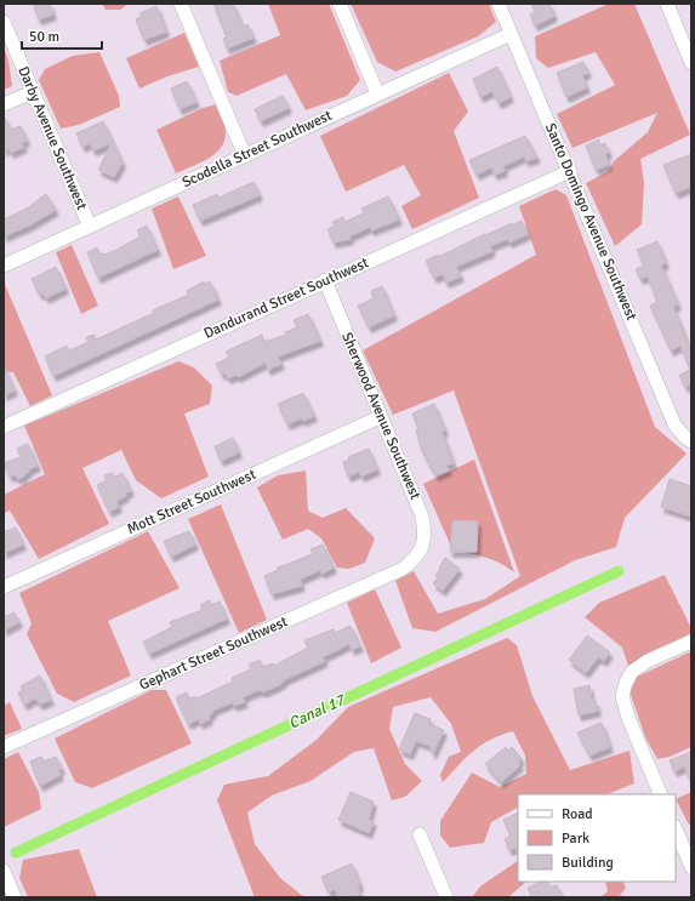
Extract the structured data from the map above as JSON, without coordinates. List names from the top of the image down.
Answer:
{
  "streets": {
    "street": [
      "Darby Avenue Southwest",
      "Scodella Street Southwest",
      "Santo Domingo Avenue Southwest",
      "Dandurand Street Southwest",
      "Sherwood Avenue Southwest",
      "Mott Street Southwest",
      "Gephart Street Southwest"
    ]
  },
  "crossings": [
    ["Darby Avenue Southwest", "Scodella Street Southwest"],
    ["Scodella Street Southwest", "Santo Domingo Avenue Southwest"],
    ["Santo Domingo Avenue Southwest", "Dandurand Street Southwest"],
    ["Dandurand Street Southwest", "Sherwood Avenue Southwest"],
    ["Sherwood Avenue Southwest", "Mott Street Southwest"],
    ["Sherwood Avenue Southwest", "Gephart Street Southwest"]
  ],
  "water": ["Canal 17"],
  "legend": ["Road", "Park", "Building"],
  "scale_bar": "50 m"
}
